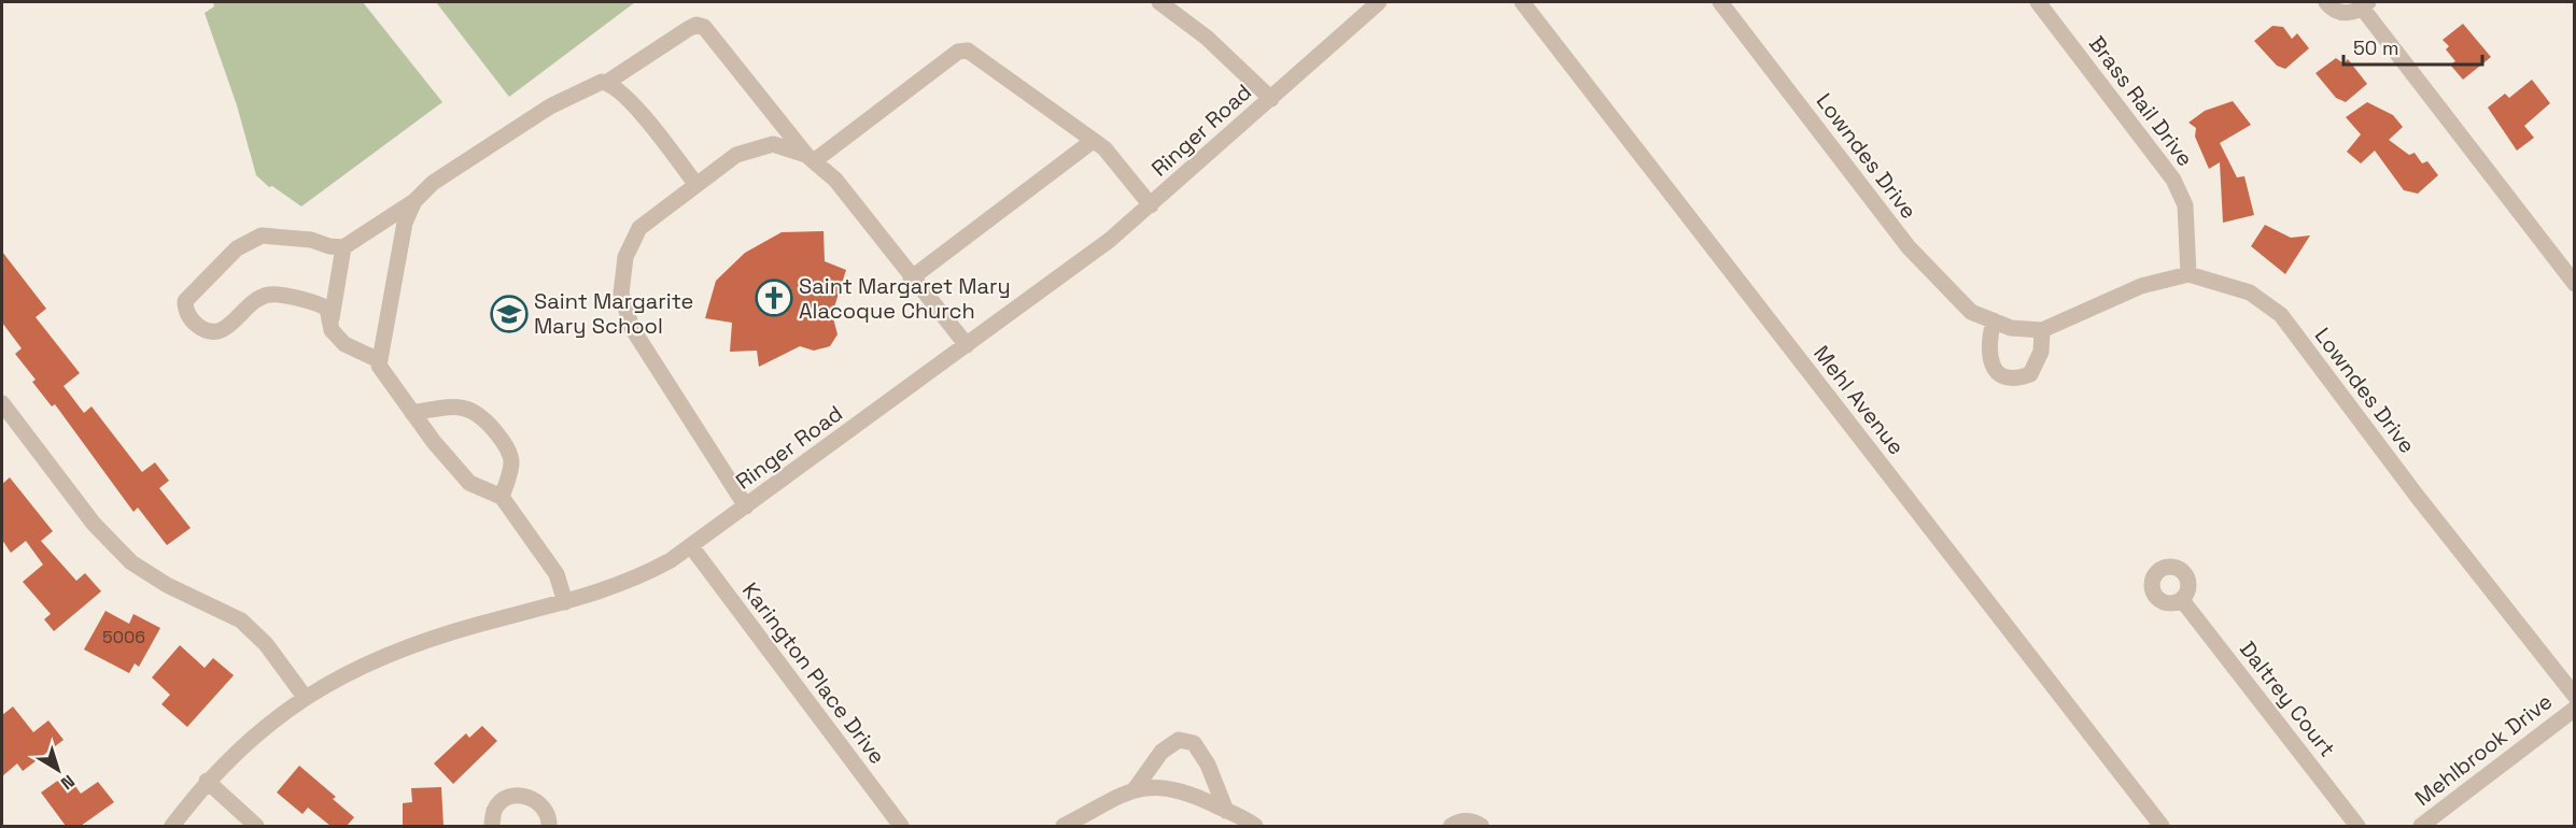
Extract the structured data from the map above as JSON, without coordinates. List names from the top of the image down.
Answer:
{
  "streets": {
    "street": [
      "Brass Rail Drive",
      "Ringer Road",
      "Lowndes Drive",
      "Mehl Avenue",
      "Karington Place Drive",
      "Daltrey Court",
      "Mehlbrook Drive"
    ]
  },
  "crossings": [
    ["Brass Rail Drive", "Lowndes Drive"],
    ["Ringer Road", "Karington Place Drive"]
  ],
  "places": {
    "church": ["Saint Margaret Mary Alacoque Church"],
    "school or university": ["Saint Margarite Mary School"]
  },
  "house_numbers": ["5006"],
  "scale_bar": "50 m",
  "north": "bottom right"
}
